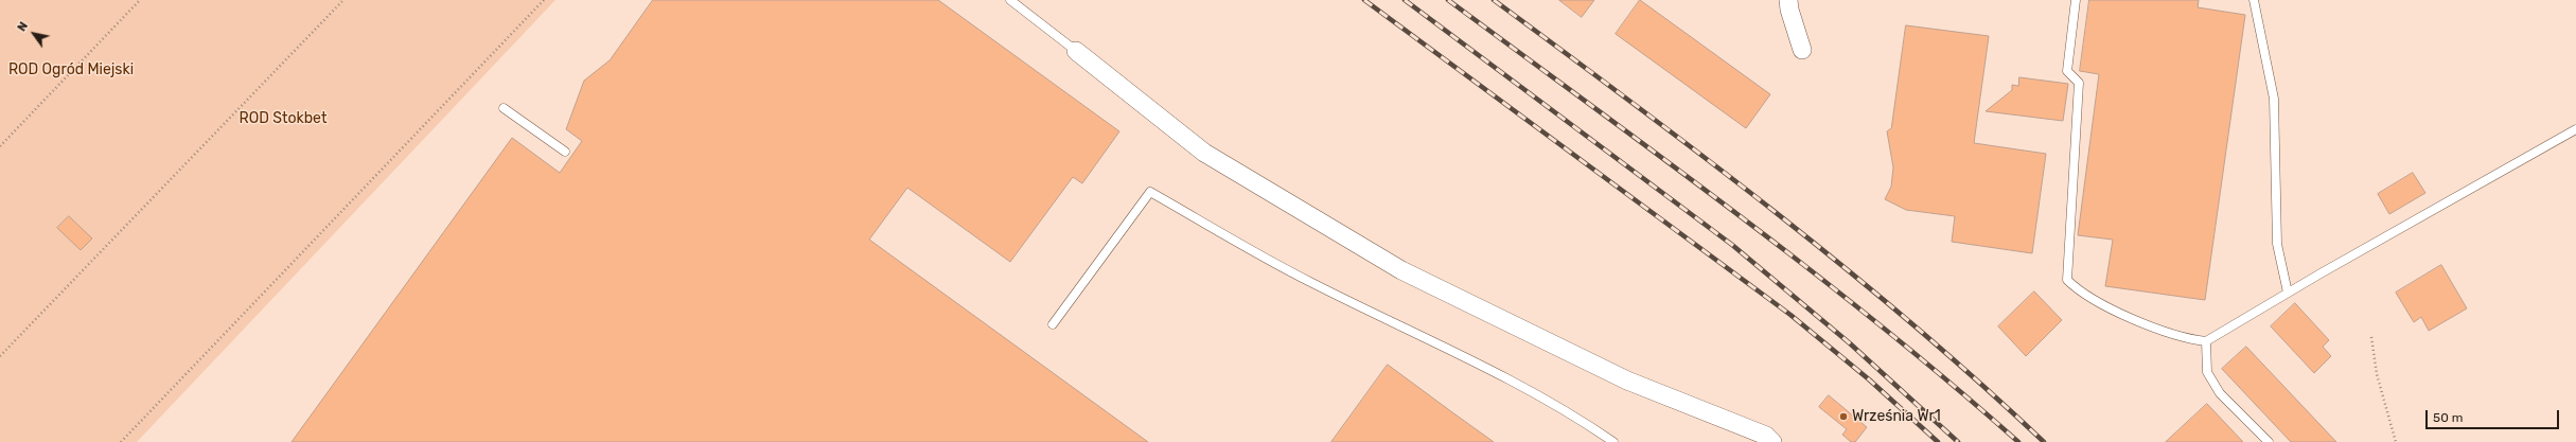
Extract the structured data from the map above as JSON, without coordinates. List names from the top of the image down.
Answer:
{
  "parks": ["ROD Ogród Miejski", "ROD Stokbet"],
  "places": ["Września Wr1"],
  "scale_bar": "50 m",
  "north": "top left"
}
